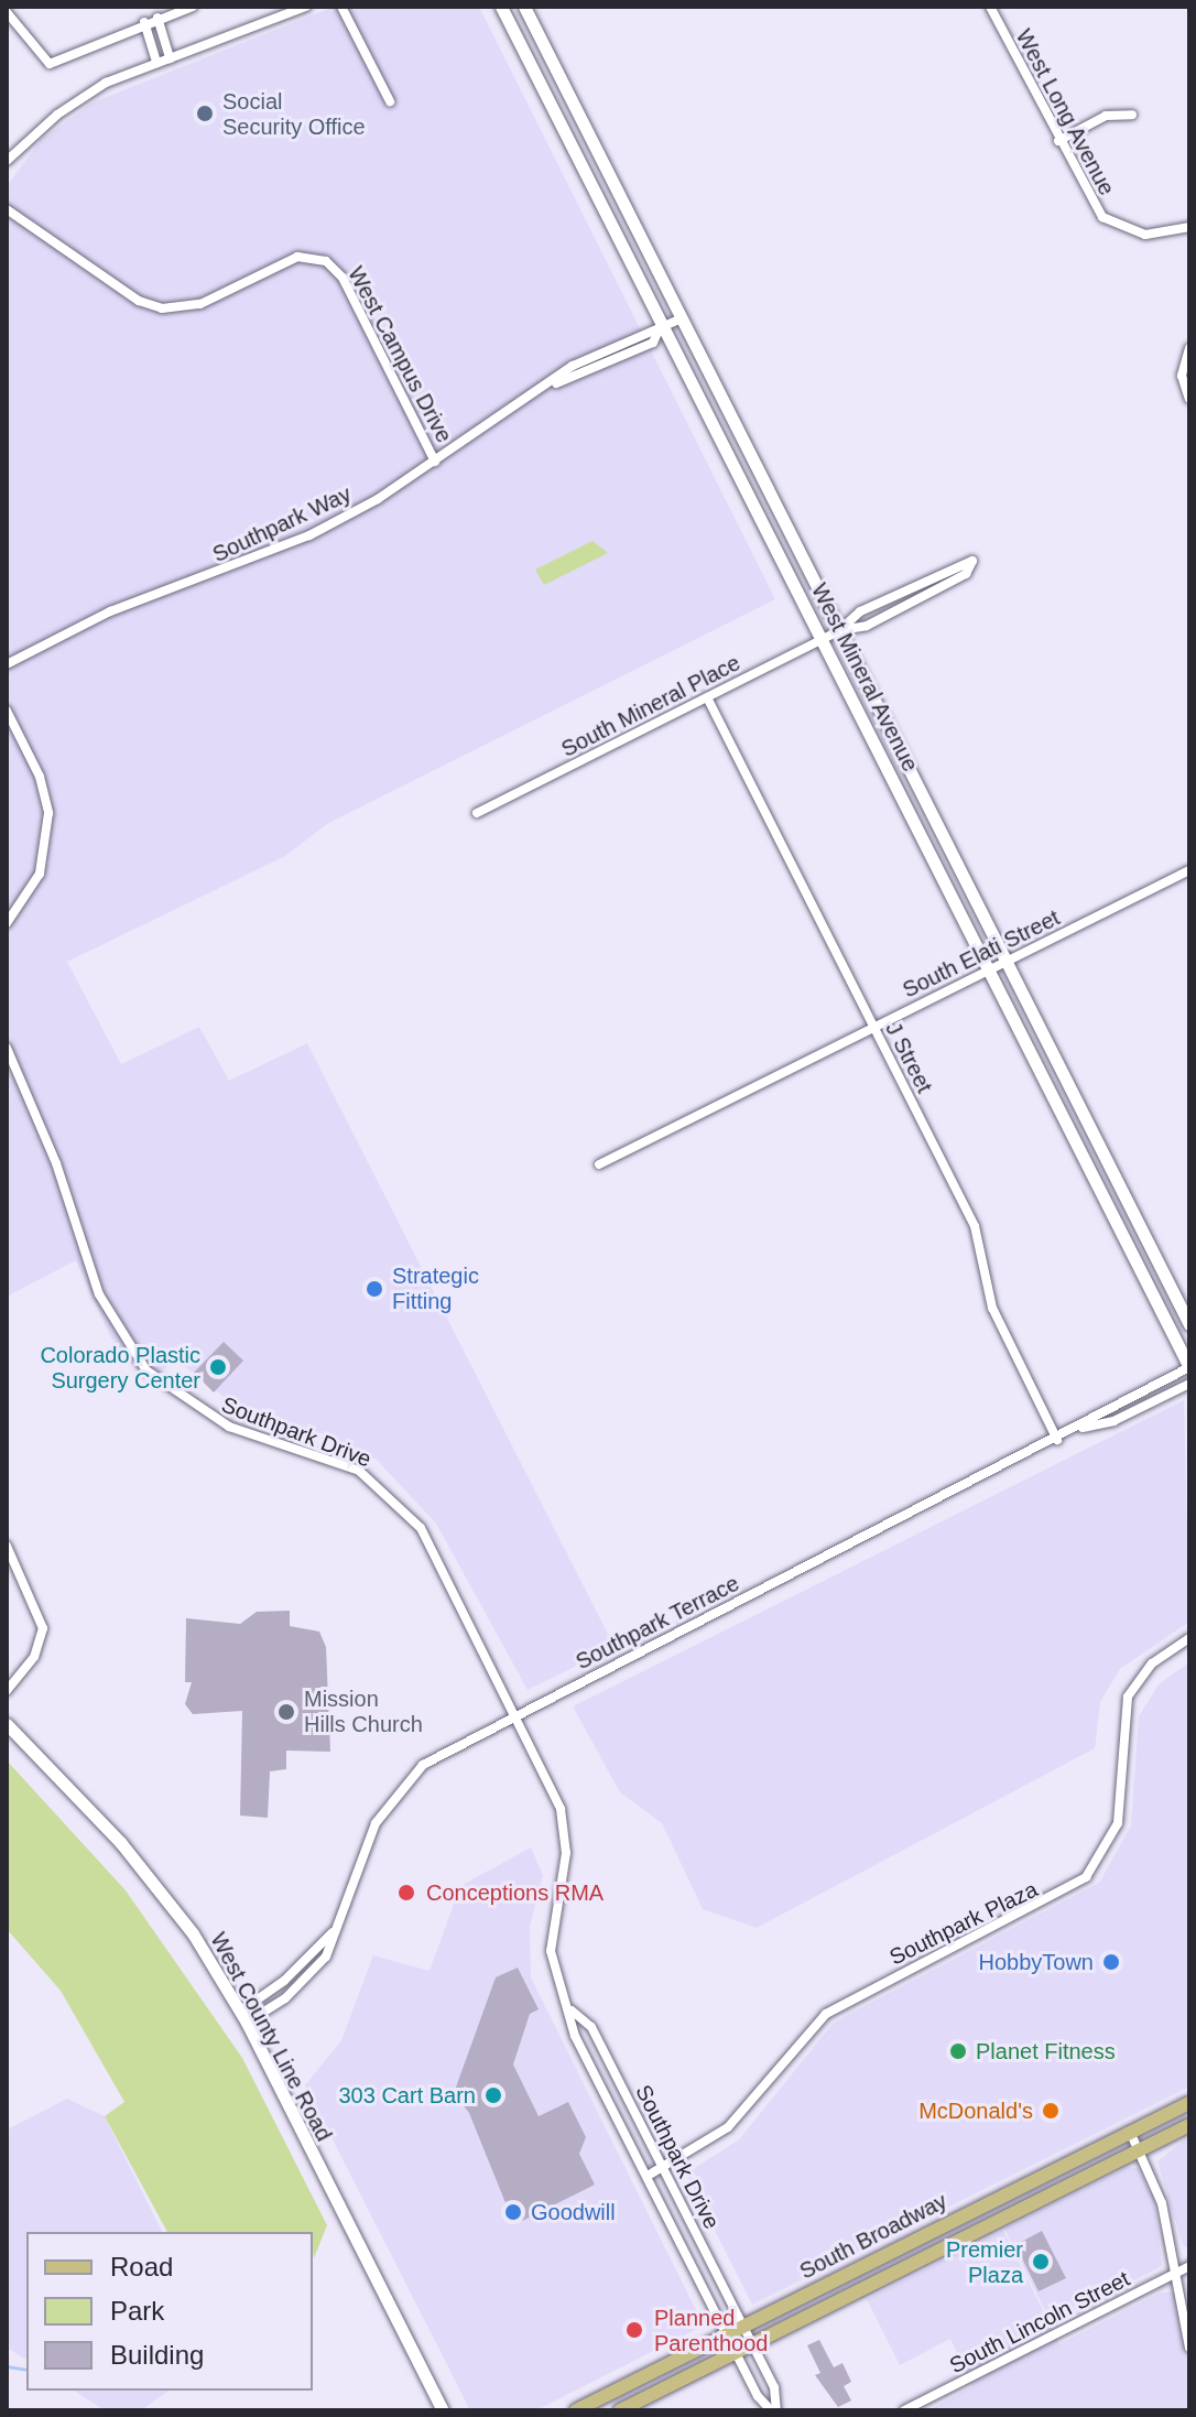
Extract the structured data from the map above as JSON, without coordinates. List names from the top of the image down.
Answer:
{
  "streets": {
    "main road": ["West Mineral Avenue", "West County Line Road", "South Broadway"],
    "street": [
      "West Long Avenue",
      "West Campus Drive",
      "Southpark Way",
      "South Mineral Place",
      "South Elati Street",
      "J Street",
      "Southpark Drive",
      "Southpark Terrace",
      "Southpark Plaza",
      "South Lincoln Street"
    ]
  },
  "crossings": [
    ["West Campus Drive", "Southpark Way"],
    ["Southpark Way", "West Mineral Avenue"],
    ["West Mineral Avenue", "South Mineral Place"],
    ["West Mineral Avenue", "South Elati Street"],
    ["West Mineral Avenue", "Southpark Terrace"],
    ["South Mineral Place", "J Street"],
    ["South Elati Street", "J Street"],
    ["J Street", "Southpark Terrace"],
    ["Southpark Drive", "Southpark Terrace"],
    ["Southpark Drive", "Southpark Plaza"],
    ["Southpark Drive", "South Broadway"],
    ["Southpark Terrace", "West County Line Road"]
  ],
  "places": [
    "Social Security Office",
    "Strategic Fitting",
    "Colorado Plastic Surgery Center",
    "Mission Hills Church",
    "Conceptions RMA",
    "HobbyTown",
    "Planet Fitness",
    "303 Cart Barn",
    "McDonald's",
    "Goodwill",
    "Premier Plaza",
    "Planned Parenthood"
  ],
  "legend": ["Road", "Park", "Building"]
}
